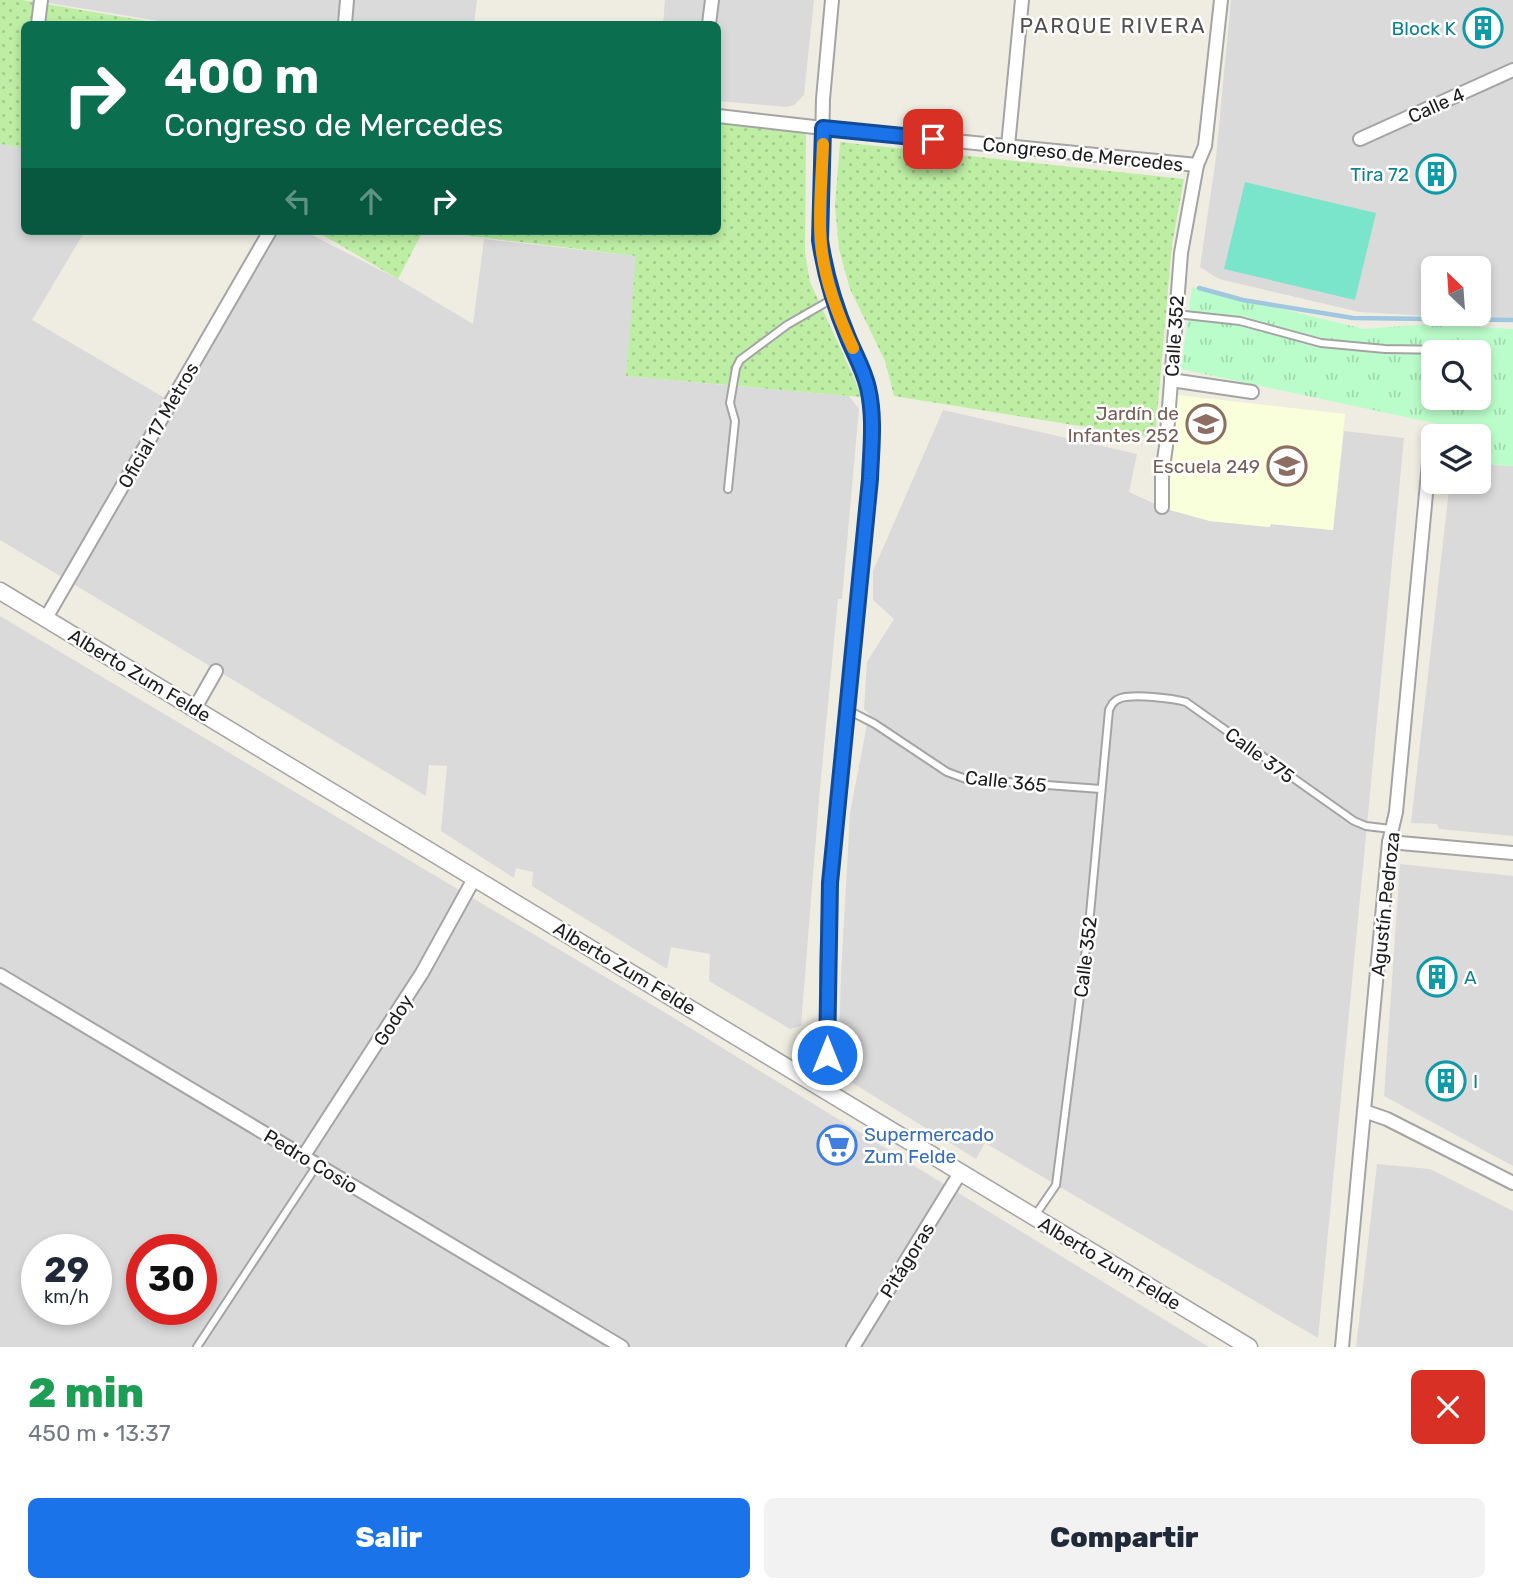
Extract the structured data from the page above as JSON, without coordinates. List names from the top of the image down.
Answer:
{
  "streets": {
    "street": [
      "Calle 4",
      "Congreso de Mercedes",
      "Calle 352",
      "Oficial 17 Metros",
      "Alberto Zum Felde",
      "Agustín Pedroza",
      "Godoy",
      "Pedro Cosio",
      "Pitágoras"
    ],
    "lane": ["Calle 375", "Calle 365"]
  },
  "crossings": [
    ["Congreso de Mercedes", "Calle 352"],
    ["Calle 352", "Alberto Zum Felde"],
    ["Calle 352", "Calle 375"],
    ["Calle 352", "Calle 365"],
    ["Oficial 17 Metros", "Alberto Zum Felde"],
    ["Alberto Zum Felde", "Godoy"],
    ["Alberto Zum Felde", "Pitágoras"],
    ["Calle 375", "Agustín Pedroza"],
    ["Godoy", "Pedro Cosio"]
  ],
  "districts": ["PARQUE RIVERA"],
  "places": {
    "building": [
      "Block K",
      "Tira 72",
      "A",
      "I"
    ],
    "school or university": ["Jardín de Infantes 252", "Escuela 249"],
    "supermarket": ["Supermercado Zum Felde"]
  },
  "north": "top left",
  "page": {
    "turn": ["400 m", "Congreso de Mercedes"],
    "speed": "29 km/h",
    "limit": "30",
    "heading": ["2 min", "450 m · 13:37"],
    "buttons": ["Salir", "Compartir"]
  }
}
